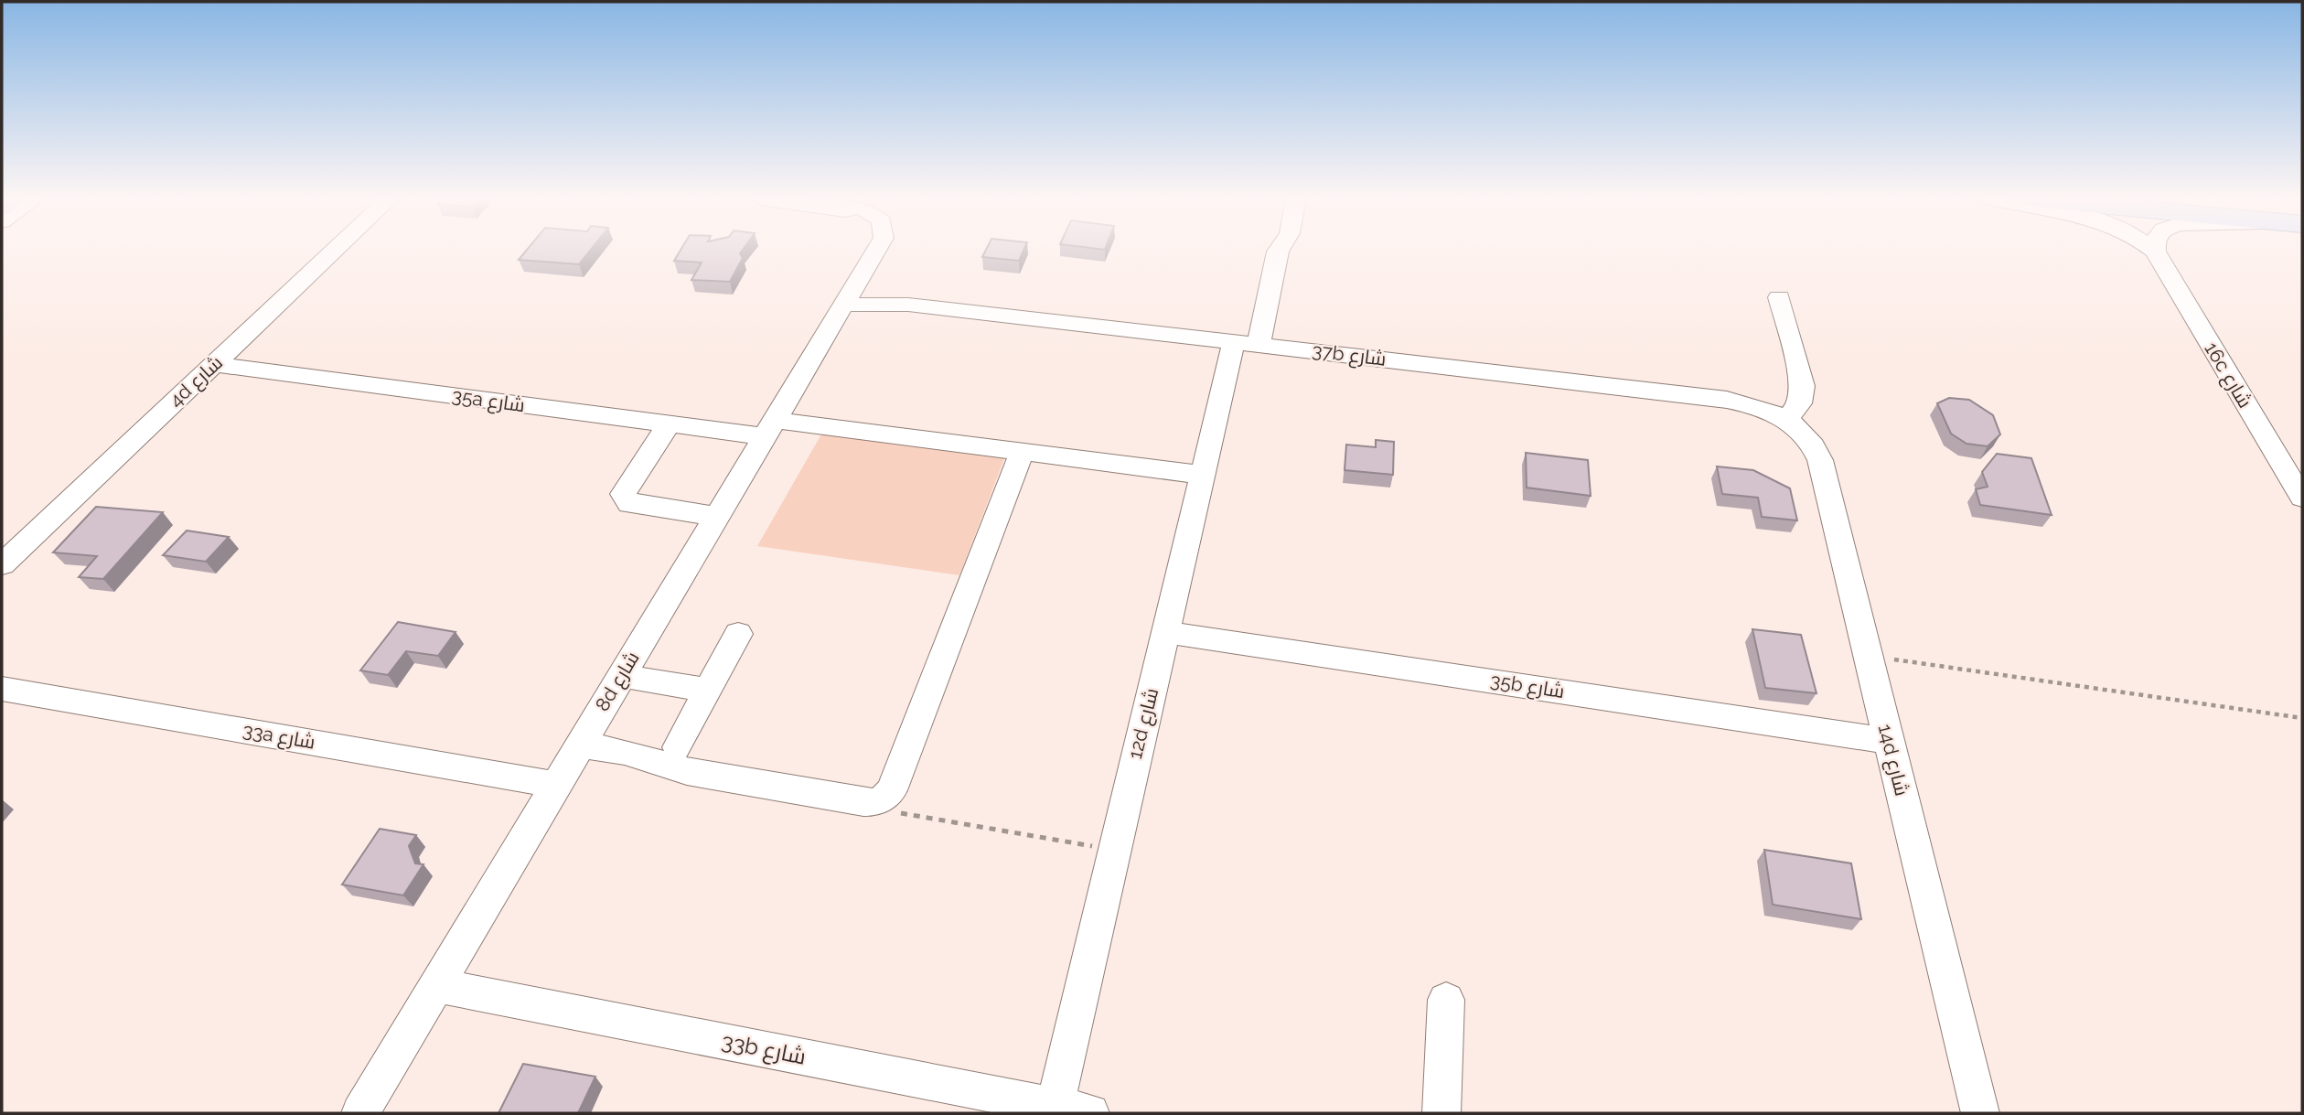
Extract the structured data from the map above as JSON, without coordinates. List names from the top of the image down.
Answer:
{
  "streets": {
    "street": [
      "37b شارع",
      "16c شارع",
      "4d شارع",
      "35a شارع",
      "8d شارع",
      "35b شارع",
      "12d شارع",
      "33a شارع",
      "14d شارع",
      "33b شارع"
    ]
  },
  "crossings": [
    ["37b شارع", "8d شارع"],
    ["37b شارع", "12d شارع"],
    ["37b شارع", "14d شارع"],
    ["4d شارع", "35a شارع"],
    ["35a شارع", "8d شارع"],
    ["35a شارع", "12d شارع"],
    ["8d شارع", "33a شارع"],
    ["8d شارع", "33b شارع"],
    ["35b شارع", "12d شارع"],
    ["35b شارع", "14d شارع"],
    ["12d شارع", "33b شارع"]
  ]
}
